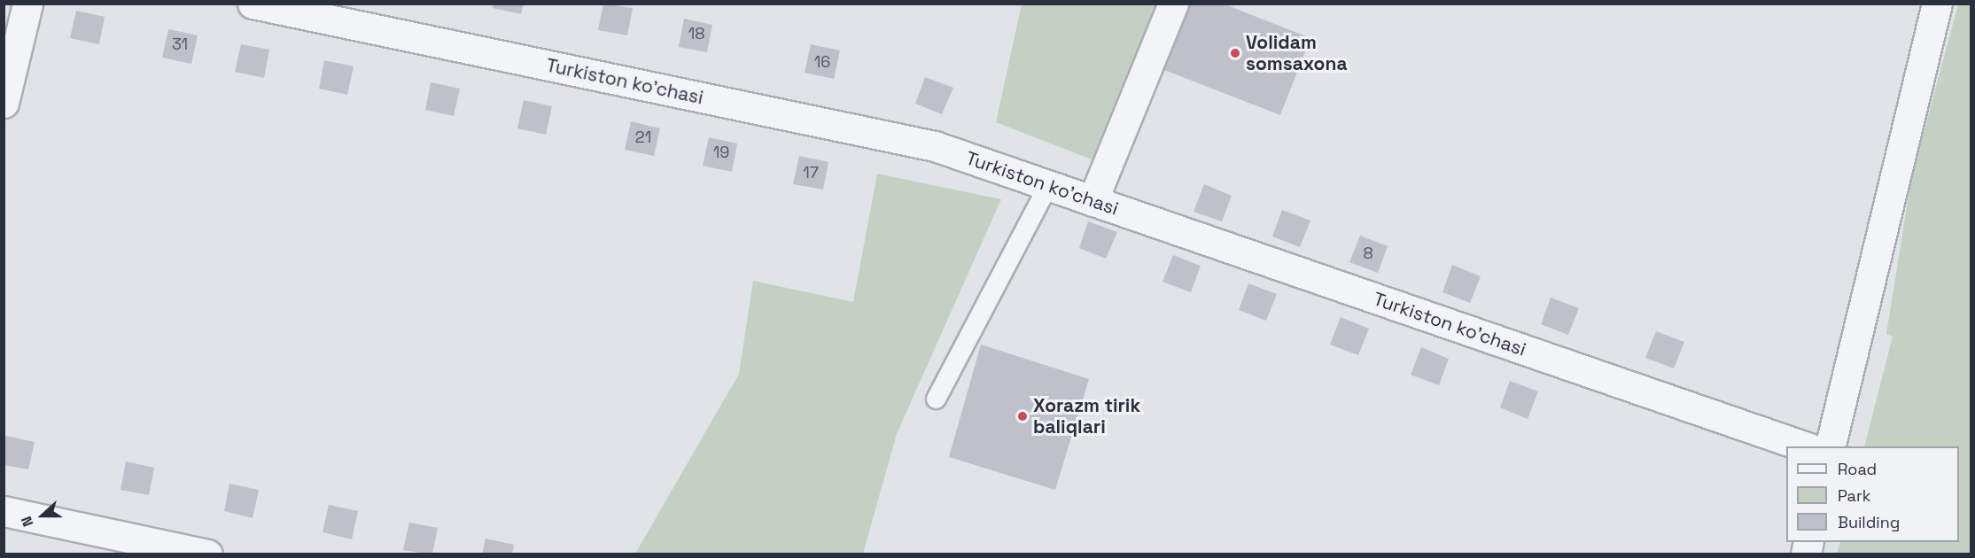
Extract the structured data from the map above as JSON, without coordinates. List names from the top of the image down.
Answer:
{
  "streets": {
    "street": ["Turkiston ko'chasi"]
  },
  "places": ["Volidam somsaxona", "Xorazm tirik baliqlari"],
  "house_numbers": [
    "18",
    "31",
    "16",
    "21",
    "19",
    "17",
    "8"
  ],
  "legend": ["Road", "Park", "Building"],
  "north": "left"
}
